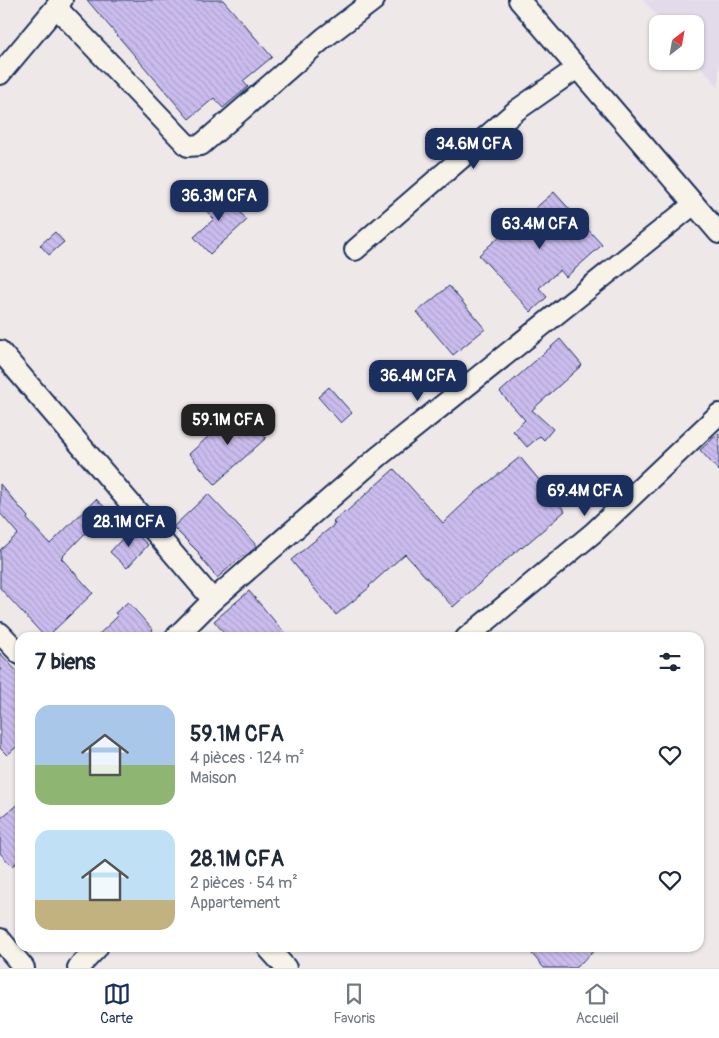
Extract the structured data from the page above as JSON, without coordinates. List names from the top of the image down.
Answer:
{
  "north": "top right",
  "page": {
    "price": [
      "34.6M CFA",
      "36.3M CFA",
      "63.4M CFA",
      "36.4M CFA",
      "59.1M CFA",
      "69.4M CFA",
      "28.1M CFA"
    ],
    "heading": "7 biens",
    "list": [
      {
        "name": "59.1M CFA",
        "note": "4 pièces · 124 m² · Maison"
      },
      {
        "name": "28.1M CFA",
        "note": "2 pièces · 54 m² · Appartement"
      }
    ],
    "tabs": ["Carte", "Favoris", "Accueil"]
  }
}
